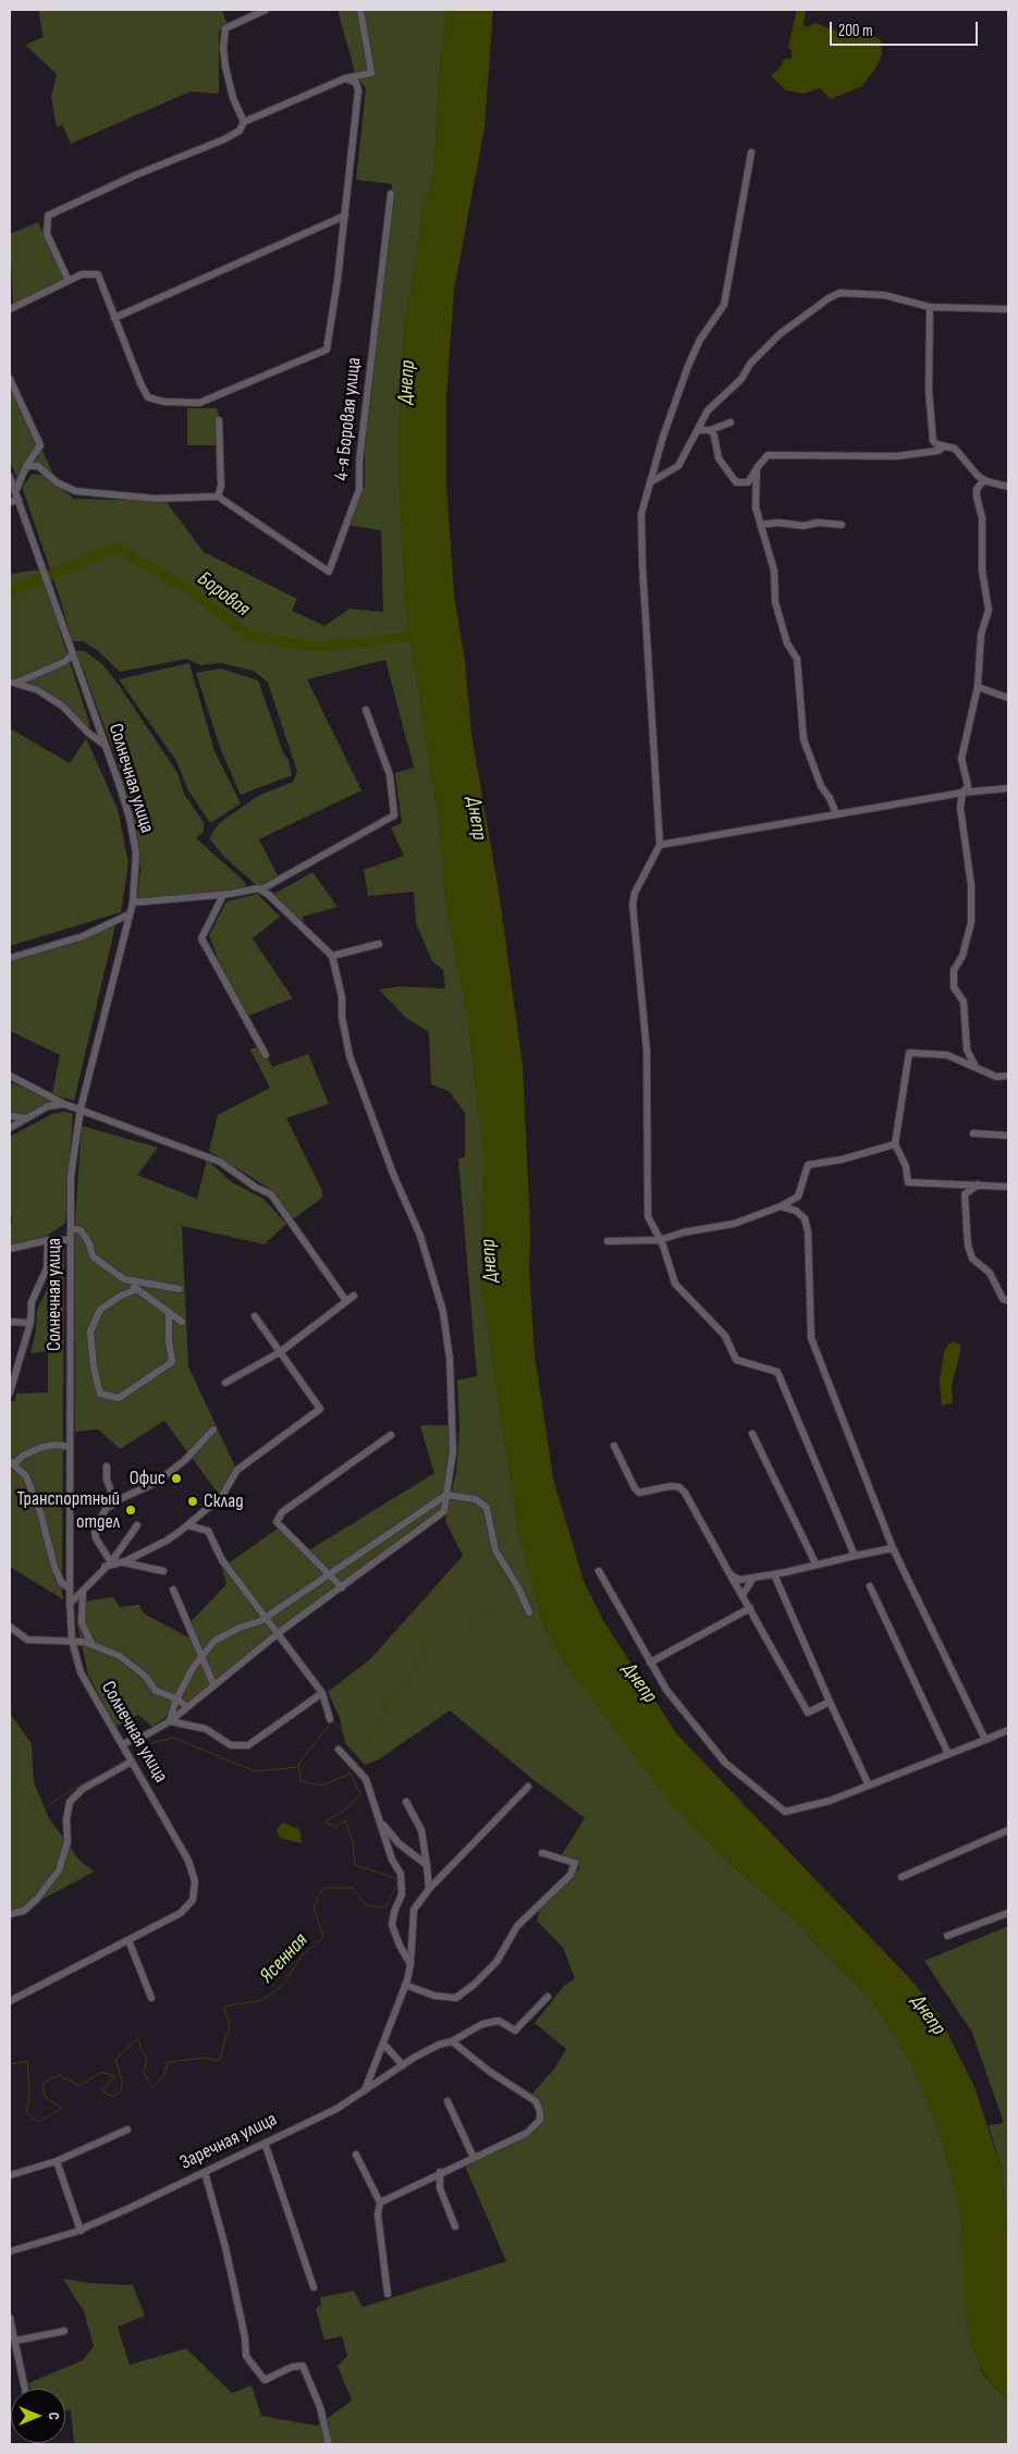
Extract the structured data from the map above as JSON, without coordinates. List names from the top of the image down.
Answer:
{
  "streets": {
    "street": ["4-я Боровая улица", "Солнечная улица", "Заречная улица"]
  },
  "water": ["Днепр", "Боровая", "Ясенная"],
  "places": ["Офис", "Склад", "Транспортный отдел"],
  "scale_bar": "200 m",
  "north": "right"
}
